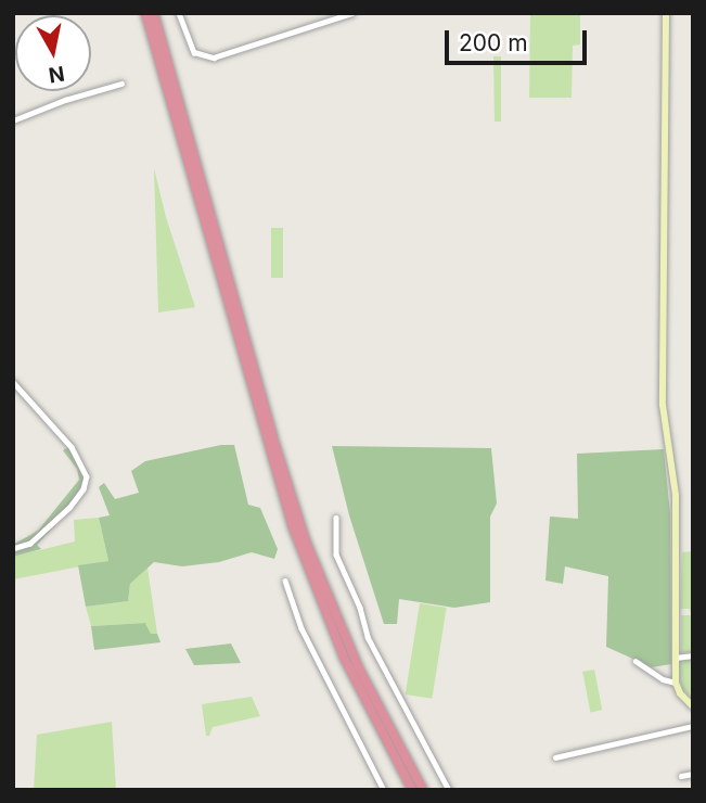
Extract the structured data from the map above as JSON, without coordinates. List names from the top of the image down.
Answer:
{
  "scale_bar": "200 m",
  "north": "bottom"
}
